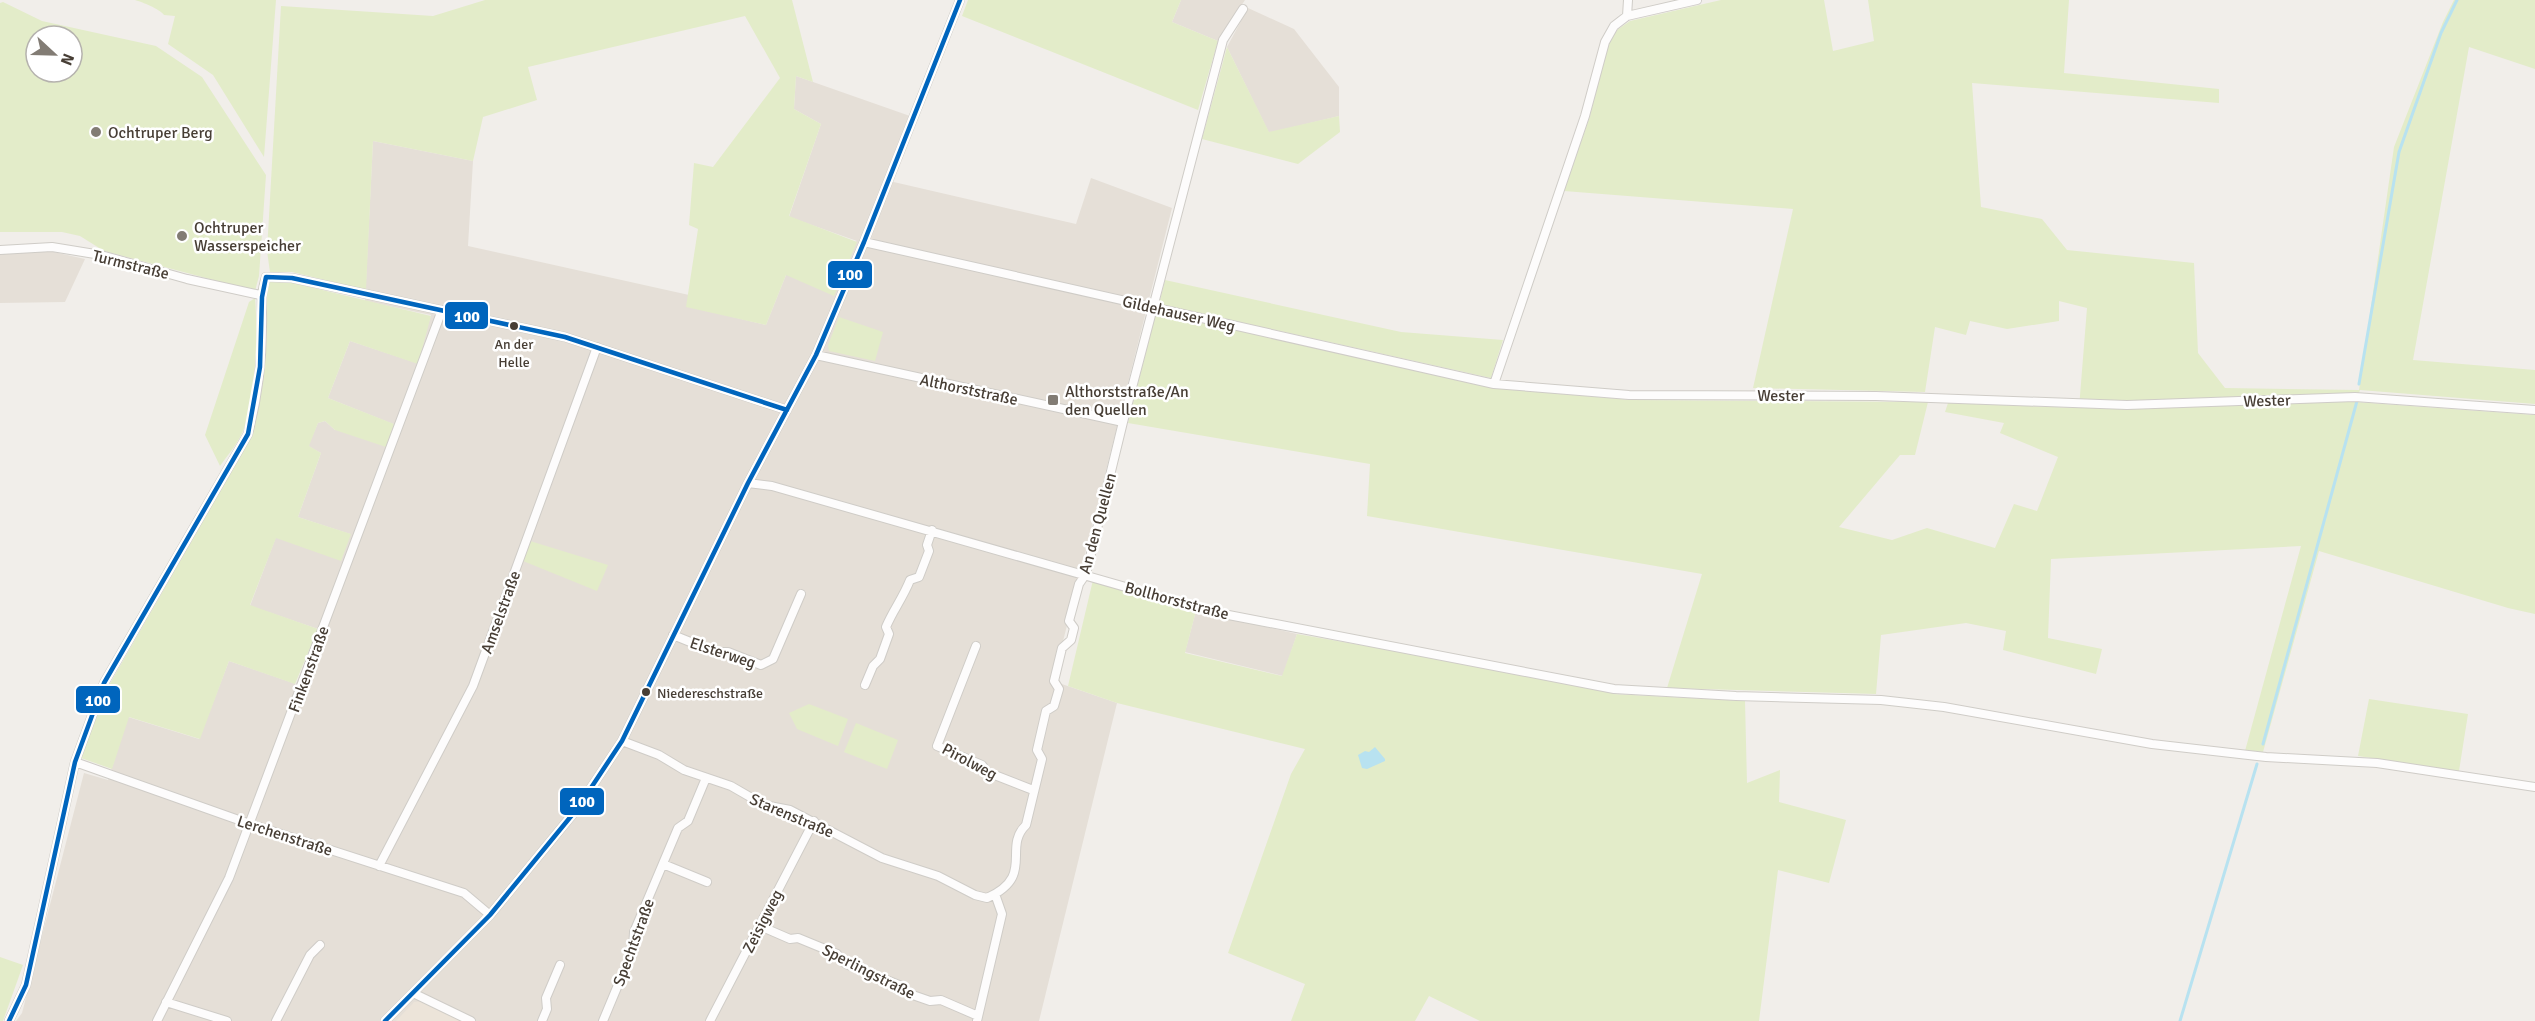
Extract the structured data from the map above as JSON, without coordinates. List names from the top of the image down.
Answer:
{
  "streets": {
    "street": [
      "Turmstraße",
      "Gildehauser Weg",
      "Althorststraße",
      "Wester",
      "An den Quellen",
      "Bollhorststraße",
      "Amselstraße",
      "Elsterweg",
      "Finkenstraße",
      "Pirolweg",
      "Starenstraße",
      "Lerchenstraße",
      "Zeisigweg",
      "Spechtstraße",
      "Sperlingstraße"
    ]
  },
  "crossings": [
    ["Gildehauser Weg", "Wester"],
    ["Gildehauser Weg", "An den Quellen"],
    ["Althorststraße", "An den Quellen"],
    ["An den Quellen", "Bollhorststraße"],
    ["An den Quellen", "Pirolweg"],
    ["An den Quellen", "Starenstraße"],
    ["Amselstraße", "Lerchenstraße"],
    ["Finkenstraße", "Lerchenstraße"],
    ["Starenstraße", "Zeisigweg"],
    ["Starenstraße", "Spechtstraße"],
    ["Zeisigweg", "Sperlingstraße"]
  ],
  "places": {
    "other": [
      "Ochtruper Berg",
      "Ochtruper Wasserspeicher",
      "An der Helle",
      "Niedereschstraße"
    ],
    "transit": ["Althorststraße/An den Quellen"]
  },
  "lines": ["transit line 100"],
  "north": "right"
}
